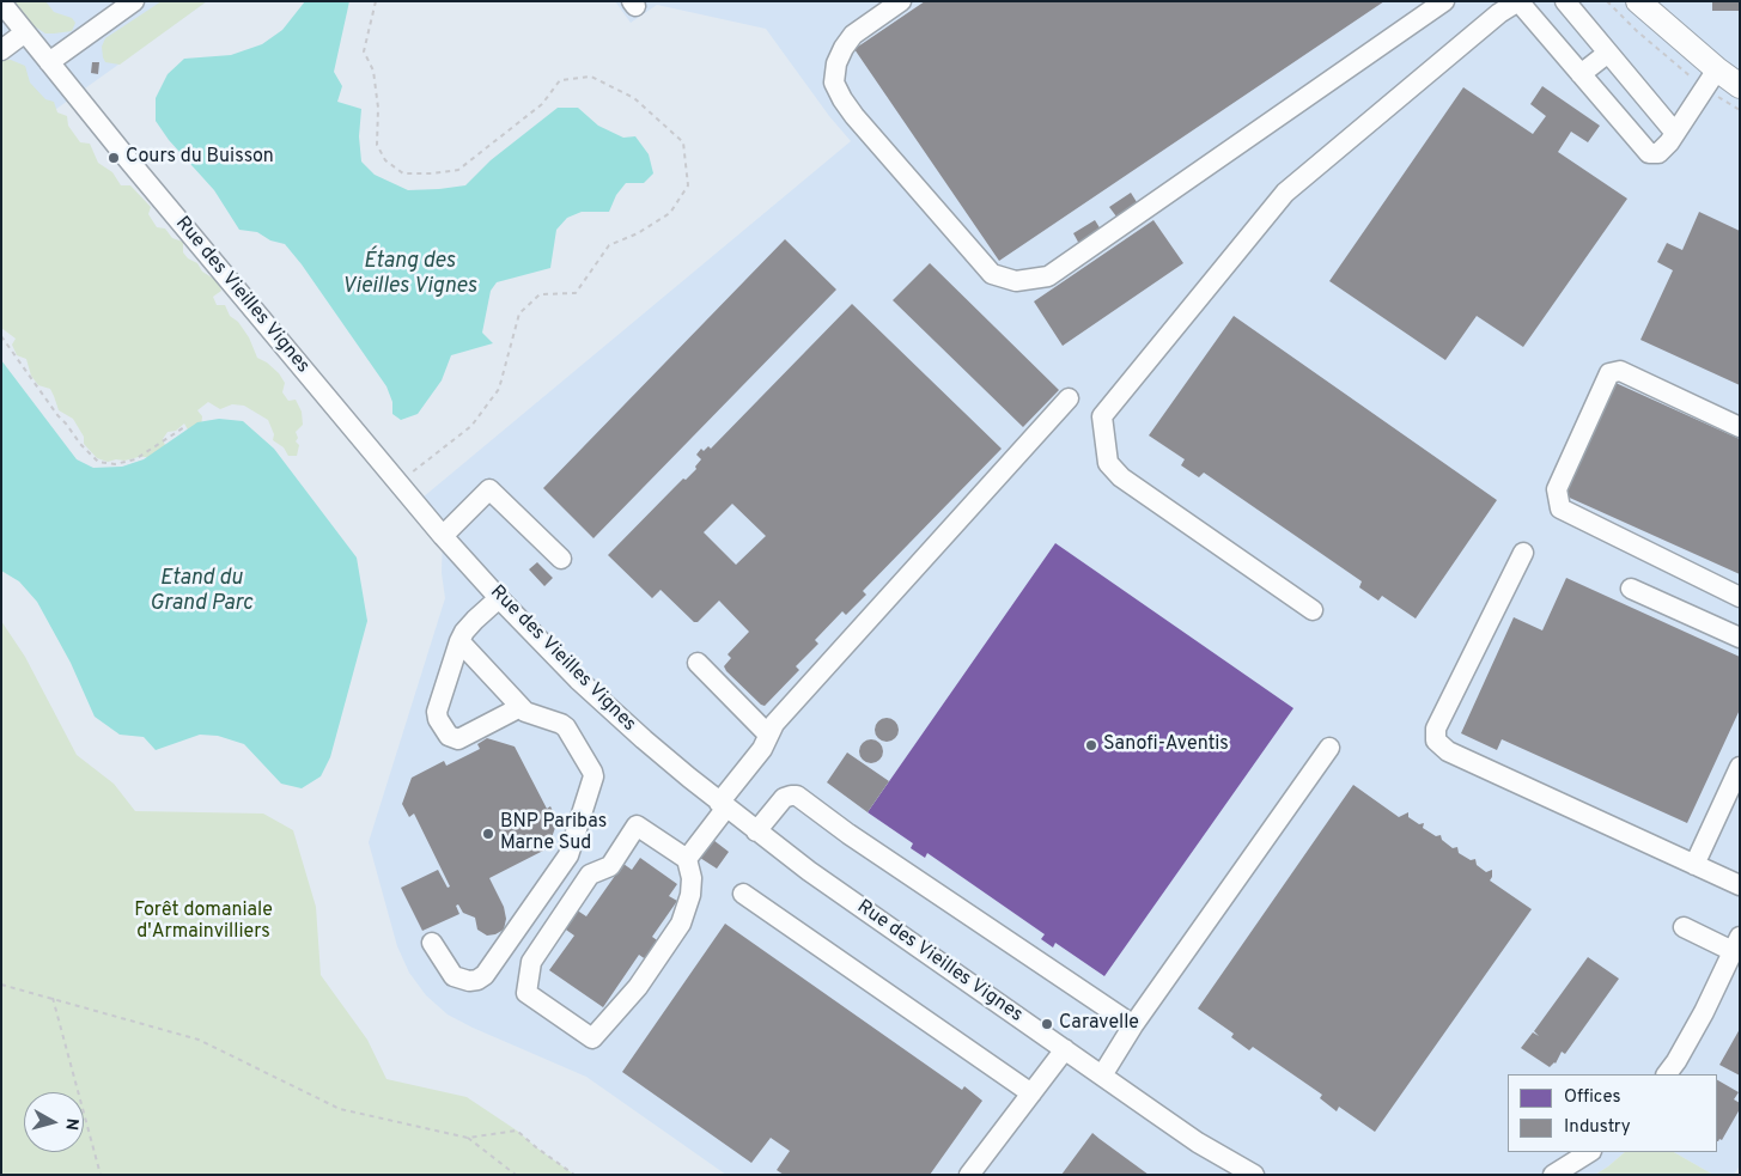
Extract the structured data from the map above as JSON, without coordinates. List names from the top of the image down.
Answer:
{
  "streets": {
    "street": ["Rue des Vieilles Vignes"]
  },
  "water": ["Étang des Vieilles Vignes", "Etand du Grand Parc"],
  "parks": ["Forêt domaniale d'Armainvilliers"],
  "places": [
    "Cours du Buisson",
    "Sanofi-Aventis",
    "BNP Paribas Marne Sud",
    "Caravelle"
  ],
  "legend": ["Offices", "Industry"],
  "north": "right"
}
